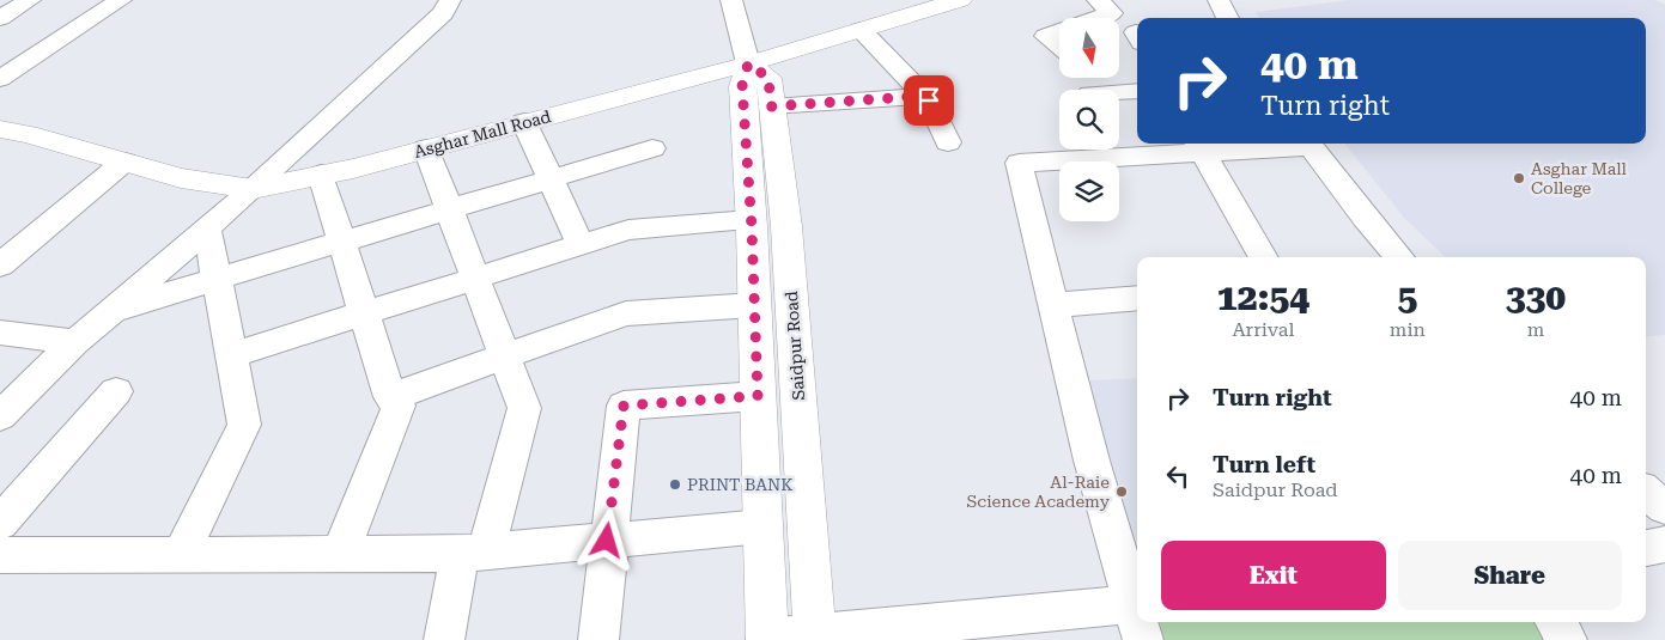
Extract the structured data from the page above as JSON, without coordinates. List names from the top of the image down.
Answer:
{
  "streets": {
    "main road": ["Asghar Mall Road", "Saidpur Road"]
  },
  "crossings": [
    ["Asghar Mall Road", "Saidpur Road"]
  ],
  "places": ["Asghar Mall College", "PRINT BANK", "Al-Raie Science Academy"],
  "north": "bottom",
  "page": {
    "turn": ["40 m", "Turn right"],
    "eta": [
      "12:54",
      "Arrival",
      "5",
      "min",
      "330",
      "m"
    ],
    "list": [
      {
        "name": "Turn right",
        "value": "40 m"
      },
      {
        "name": "Turn left",
        "note": "Saidpur Road",
        "value": "40 m"
      }
    ],
    "buttons": ["Exit", "Share"]
  }
}
